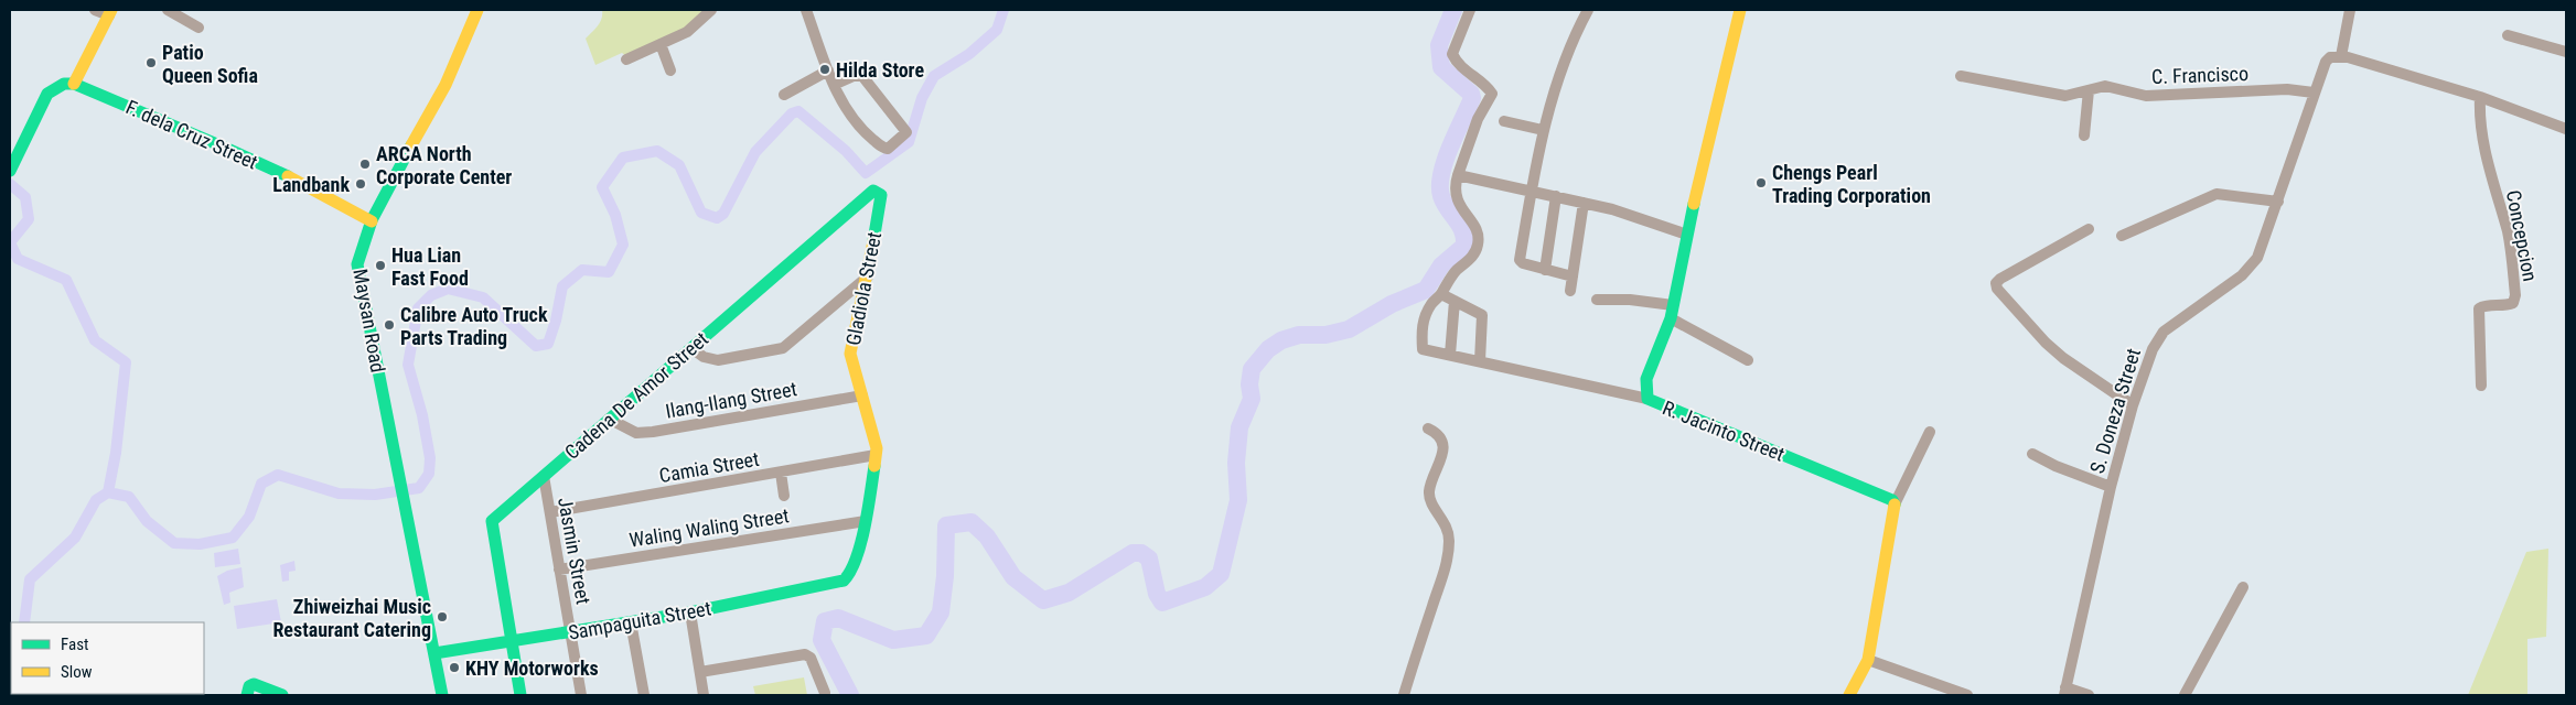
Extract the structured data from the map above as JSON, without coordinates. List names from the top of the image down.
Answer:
{
  "streets": {
    "street": [
      "C. Francisco",
      "F. dela Cruz Street",
      "Concepcion",
      "Gladiola Street",
      "Maysan Road",
      "Cadena De Amor Street",
      "Ilang-Ilang Street",
      "S. Doneza Street",
      "R. Jacinto Street",
      "Camia Street",
      "Waling Waling Street",
      "Jasmin Street",
      "Sampaguita Street"
    ]
  },
  "crossings": [
    ["C. Francisco", "S. Doneza Street"],
    ["F. dela Cruz Street", "Maysan Road"],
    ["Gladiola Street", "Cadena De Amor Street"],
    ["Gladiola Street", "Ilang-Ilang Street"],
    ["Gladiola Street", "Camia Street"],
    ["Gladiola Street", "Waling Waling Street"],
    ["Gladiola Street", "Sampaguita Street"],
    ["Maysan Road", "Sampaguita Street"],
    ["Cadena De Amor Street", "Ilang-Ilang Street"],
    ["Cadena De Amor Street", "Jasmin Street"],
    ["Cadena De Amor Street", "Sampaguita Street"],
    ["Camia Street", "Jasmin Street"],
    ["Waling Waling Street", "Jasmin Street"],
    ["Jasmin Street", "Sampaguita Street"]
  ],
  "places": [
    "Patio Queen Sofia",
    "Hilda Store",
    "ARCA North Corporate Center",
    "Chengs Pearl Trading Corporation",
    "Landbank",
    "Hua Lian Fast Food",
    "Calibre Auto Truck Parts Trading",
    "Zhiweizhai Music Restaurant Catering",
    "KHY Motorworks"
  ],
  "legend": ["Fast", "Slow"]
}
